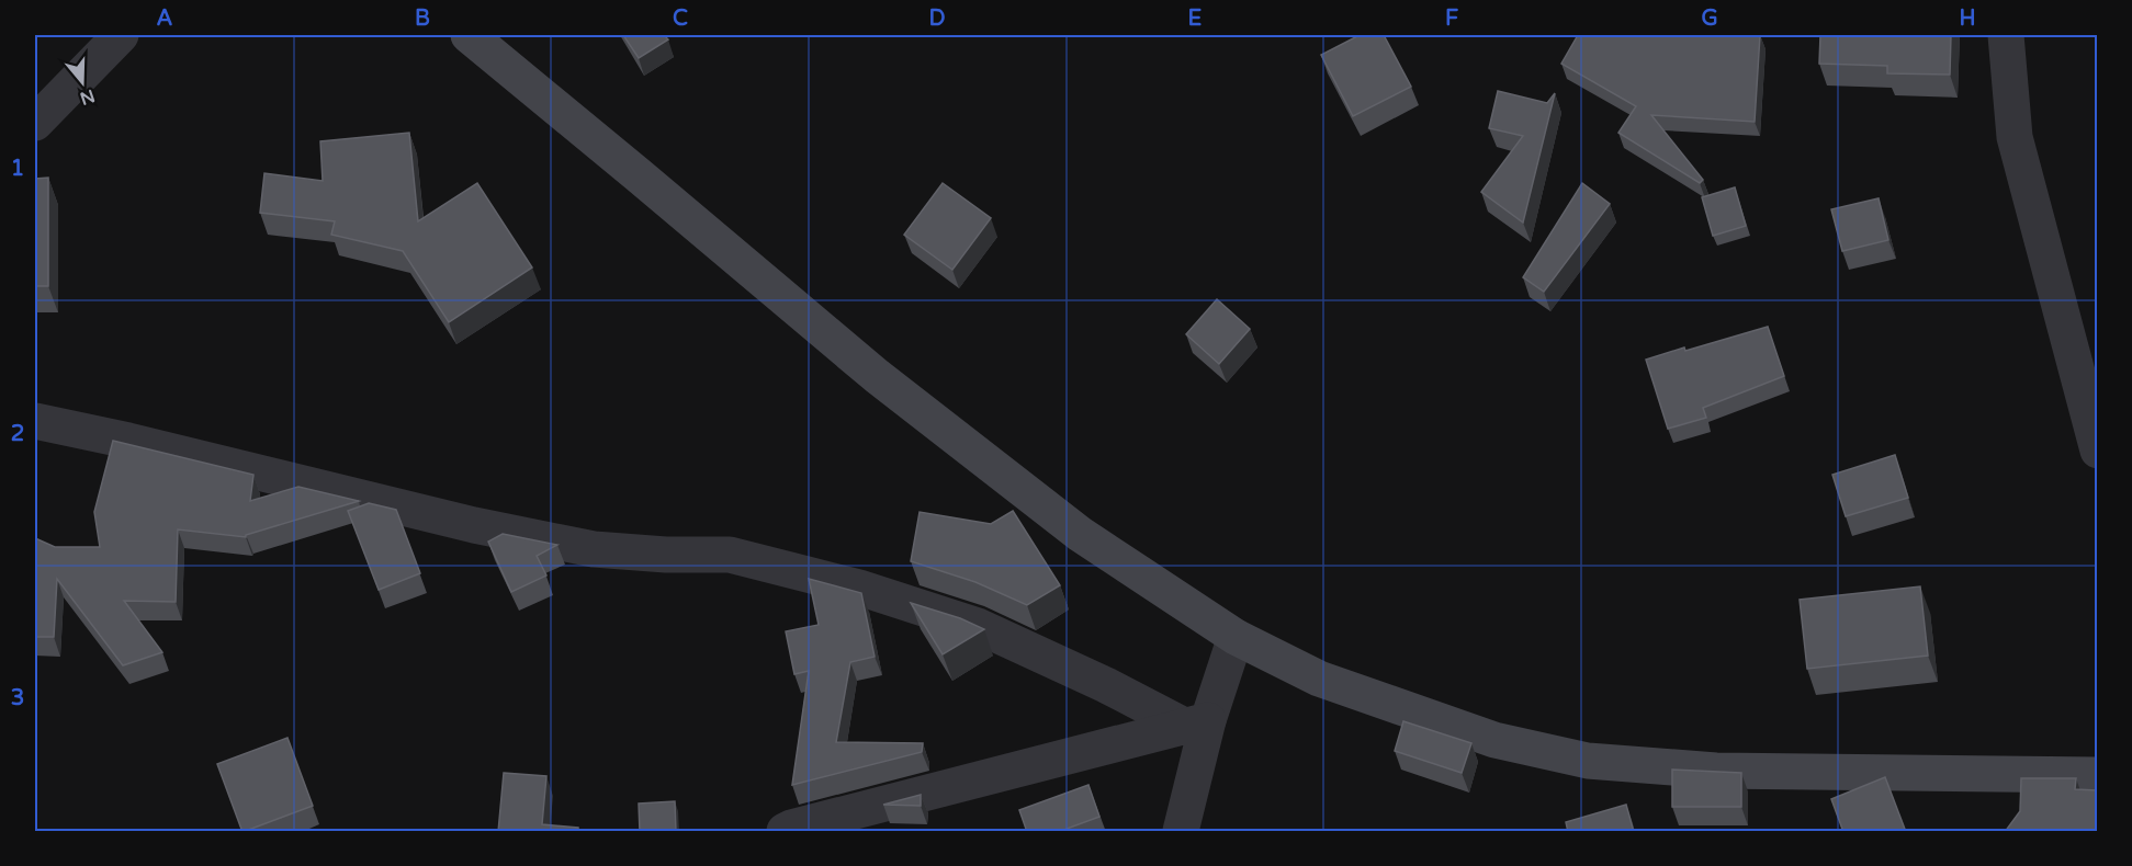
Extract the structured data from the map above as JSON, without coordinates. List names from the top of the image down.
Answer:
{
  "north": "bottom",
  "grid": {
    "columns": [
      "A",
      "B",
      "C",
      "D",
      "E",
      "F",
      "G",
      "H"
    ],
    "rows": ["1", "2", "3"]
  }
}
